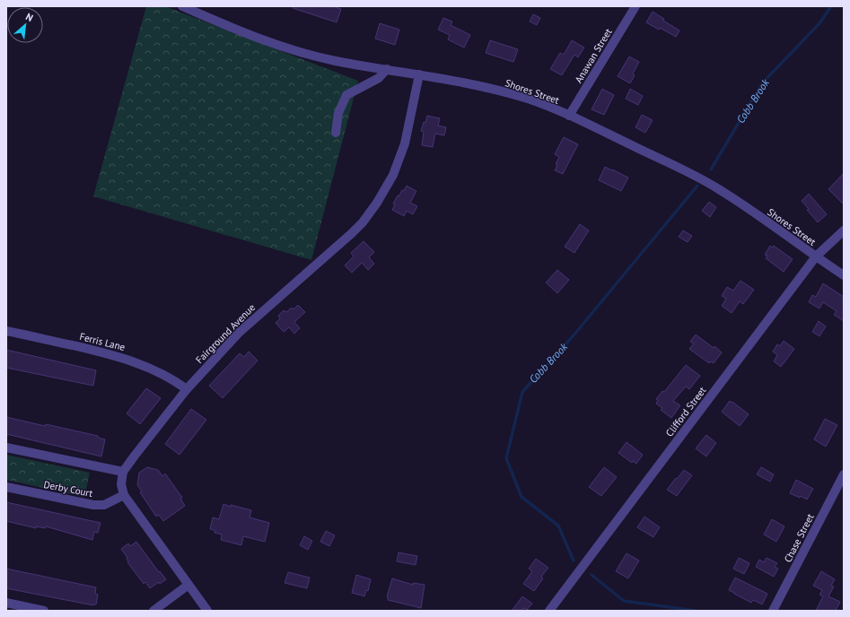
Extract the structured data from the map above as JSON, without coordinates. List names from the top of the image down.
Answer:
{
  "streets": {
    "street": [
      "Anawan Street",
      "Shores Street",
      "Fairground Avenue",
      "Ferris Lane",
      "Clifford Street",
      "Derby Court",
      "Chase Street"
    ]
  },
  "crossings": [
    ["Anawan Street", "Shores Street"],
    ["Shores Street", "Fairground Avenue"],
    ["Shores Street", "Clifford Street"],
    ["Fairground Avenue", "Ferris Lane"]
  ],
  "water": ["Cobb Brook"],
  "north": "top right"
}
